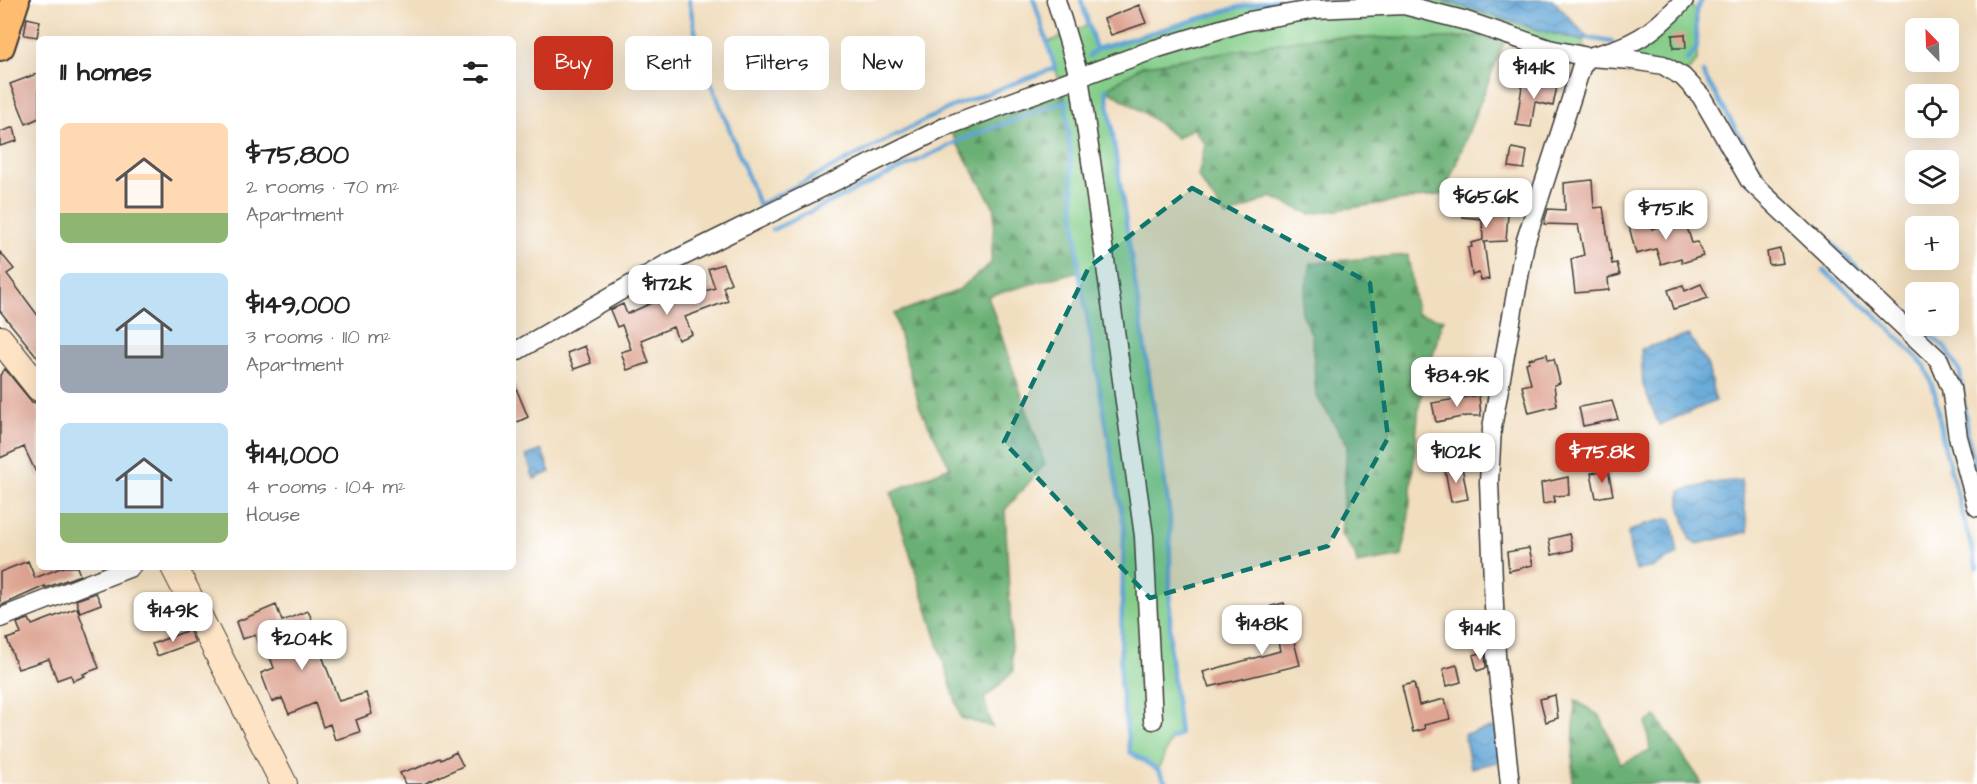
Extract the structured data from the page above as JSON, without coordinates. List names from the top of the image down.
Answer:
{
  "north": "top left",
  "page": {
    "map_buttons": ["+", "−"],
    "chip": [
      "Buy",
      "Rent",
      "Filters",
      "New"
    ],
    "heading": "11 homes",
    "price": [
      "$141K",
      "$65.6K",
      "$75.1K",
      "$172K",
      "$84.9K",
      "$102K",
      "$75.8K",
      "$149K",
      "$148K",
      "$141K",
      "$204K"
    ],
    "list": [
      {
        "name": "$75,800",
        "note": "2 rooms · 70 m² · Apartment"
      },
      {
        "name": "$149,000",
        "note": "3 rooms · 110 m² · Apartment"
      },
      {
        "name": "$141,000",
        "note": "4 rooms · 104 m² · House"
      }
    ]
  }
}
